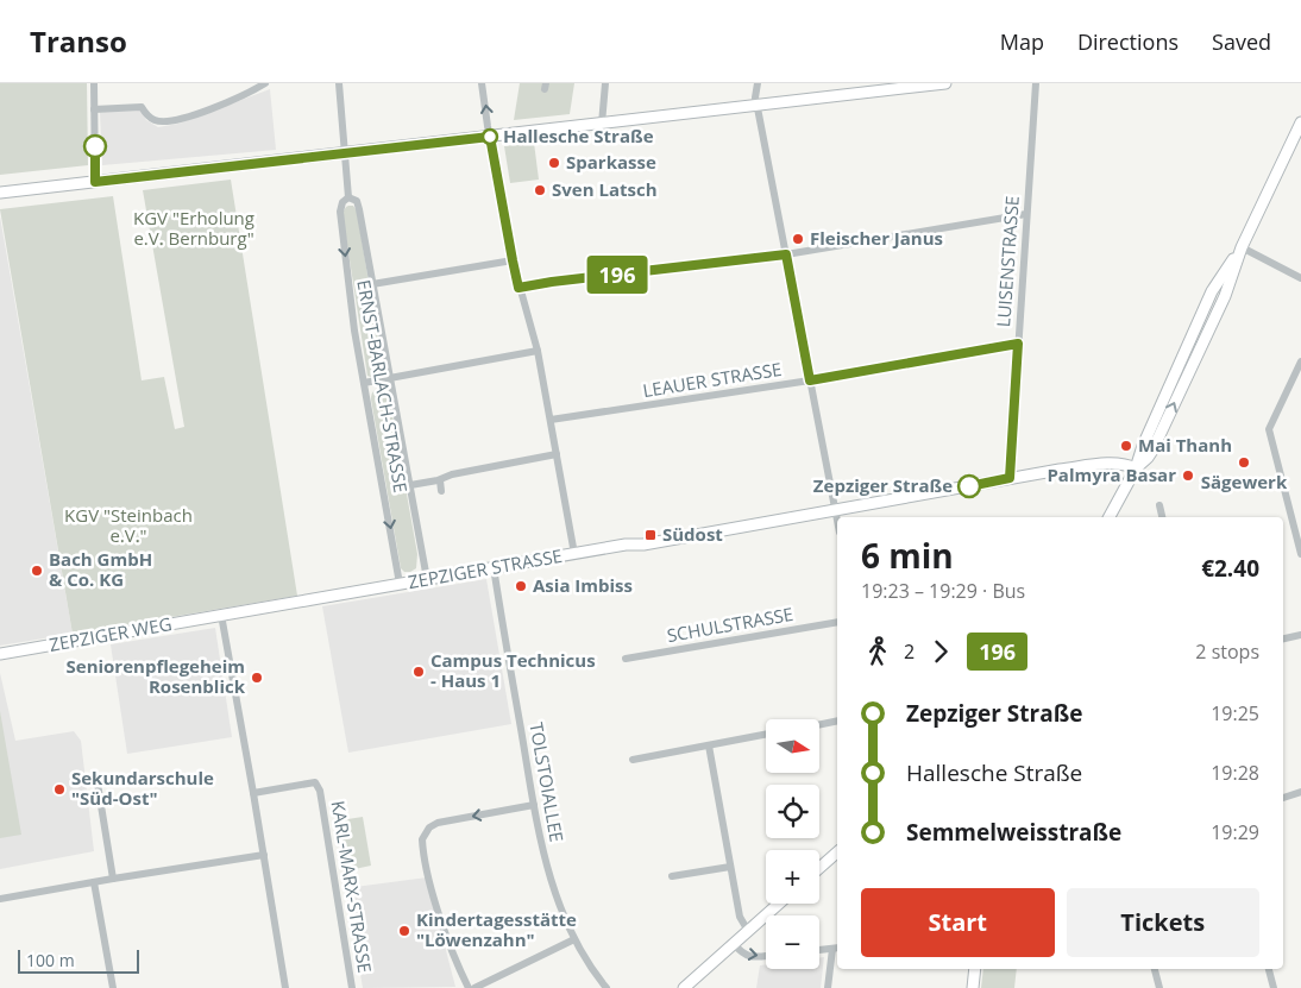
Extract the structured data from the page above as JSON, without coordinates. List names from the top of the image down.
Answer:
{
  "streets": {
    "main road": ["ZEPZIGER STRASSE", "ZEPZIGER WEG"],
    "street": [
      "LUISENSTRASSE",
      "LEAUER STRASSE",
      "ERNST-BARLACH-STRASSE",
      "SCHULSTRASSE",
      "TOLSTOIALLEE",
      "KARL-MARX-STRASSE"
    ]
  },
  "crossings": [
    ["LUISENSTRASSE", "LEAUER STRASSE"],
    ["LUISENSTRASSE", "ZEPZIGER STRASSE"],
    ["ERNST-BARLACH-STRASSE", "ZEPZIGER STRASSE"],
    ["ZEPZIGER STRASSE", "ZEPZIGER WEG"],
    ["ZEPZIGER STRASSE", "TOLSTOIALLEE"]
  ],
  "parks": ["KGV \"Erholung e.V. Bernburg\"", "KGV \"Steinbach e.V.\""],
  "places": {
    "other": [
      "Hallesche Straße",
      "Sparkasse",
      "Sven Latsch",
      "Fleischer Janus",
      "Mai Thanh",
      "Sägewerk",
      "Palmyra Basar",
      "Zepziger Straße",
      "Bach GmbH & Co. KG",
      "Asia Imbiss",
      "Campus Technicus - Haus 1",
      "Seniorenpflegeheim Rosenblick",
      "Sekundarschule \"Süd-Ost\"",
      "Kindertagesstätte \"Löwenzahn\""
    ],
    "transit": ["Südost"]
  },
  "lines": ["bus line 196"],
  "scale_bar": "100 m",
  "north": "right",
  "page": {
    "header": "Transo",
    "nav": ["Map", "Directions", "Saved"],
    "on_map": "196",
    "heading": ["6 min", "19:23 – 19:29 · Bus", "€2.40"],
    "legs": ["2", "196", "2 stops"],
    "list": [
      {
        "name": "Zepziger Straße",
        "value": "19:25"
      },
      {
        "name": "Hallesche Straße",
        "value": "19:28"
      },
      {
        "name": "Semmelweisstraße",
        "value": "19:29"
      }
    ],
    "map_buttons": ["+", "−"],
    "buttons": ["Start", "Tickets"],
    "scale": "100 m"
  }
}
